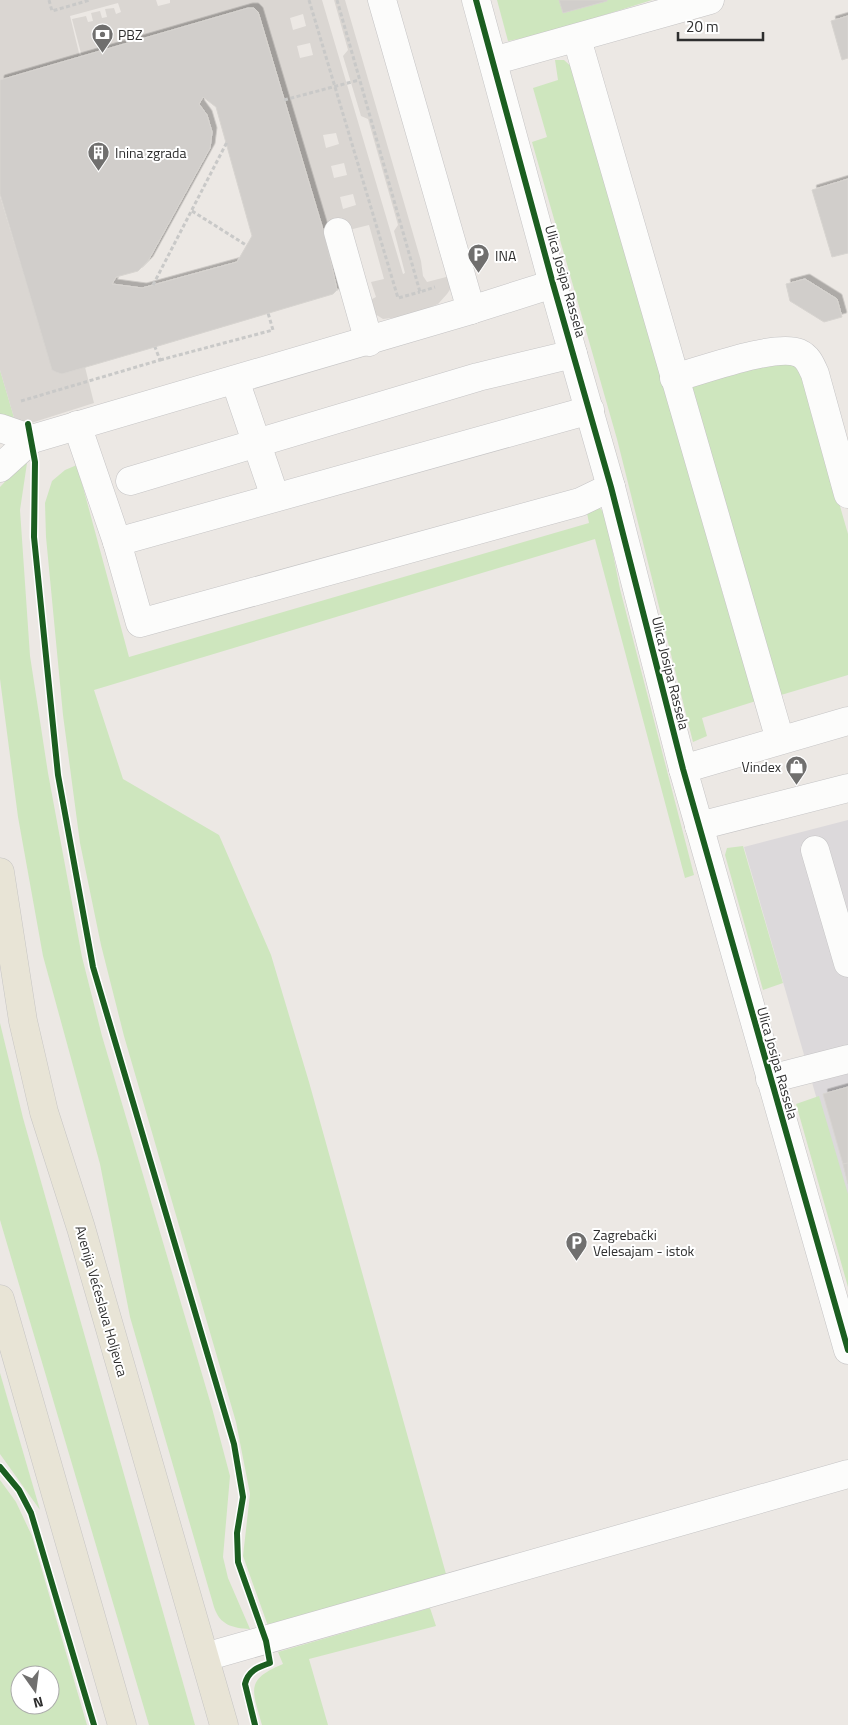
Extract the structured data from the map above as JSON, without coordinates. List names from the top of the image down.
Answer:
{
  "streets": {
    "main road": ["Avenija Većeslava Holjevca"],
    "street": ["Ulica Josipa Rassela"]
  },
  "places": {
    "bank": ["PBZ"],
    "building": ["Inina zgrada"],
    "parking": ["INA", "Zagrebački Velesajam - istok"],
    "shop": ["Vindex"]
  },
  "scale_bar": "20 m",
  "north": "bottom"
}
